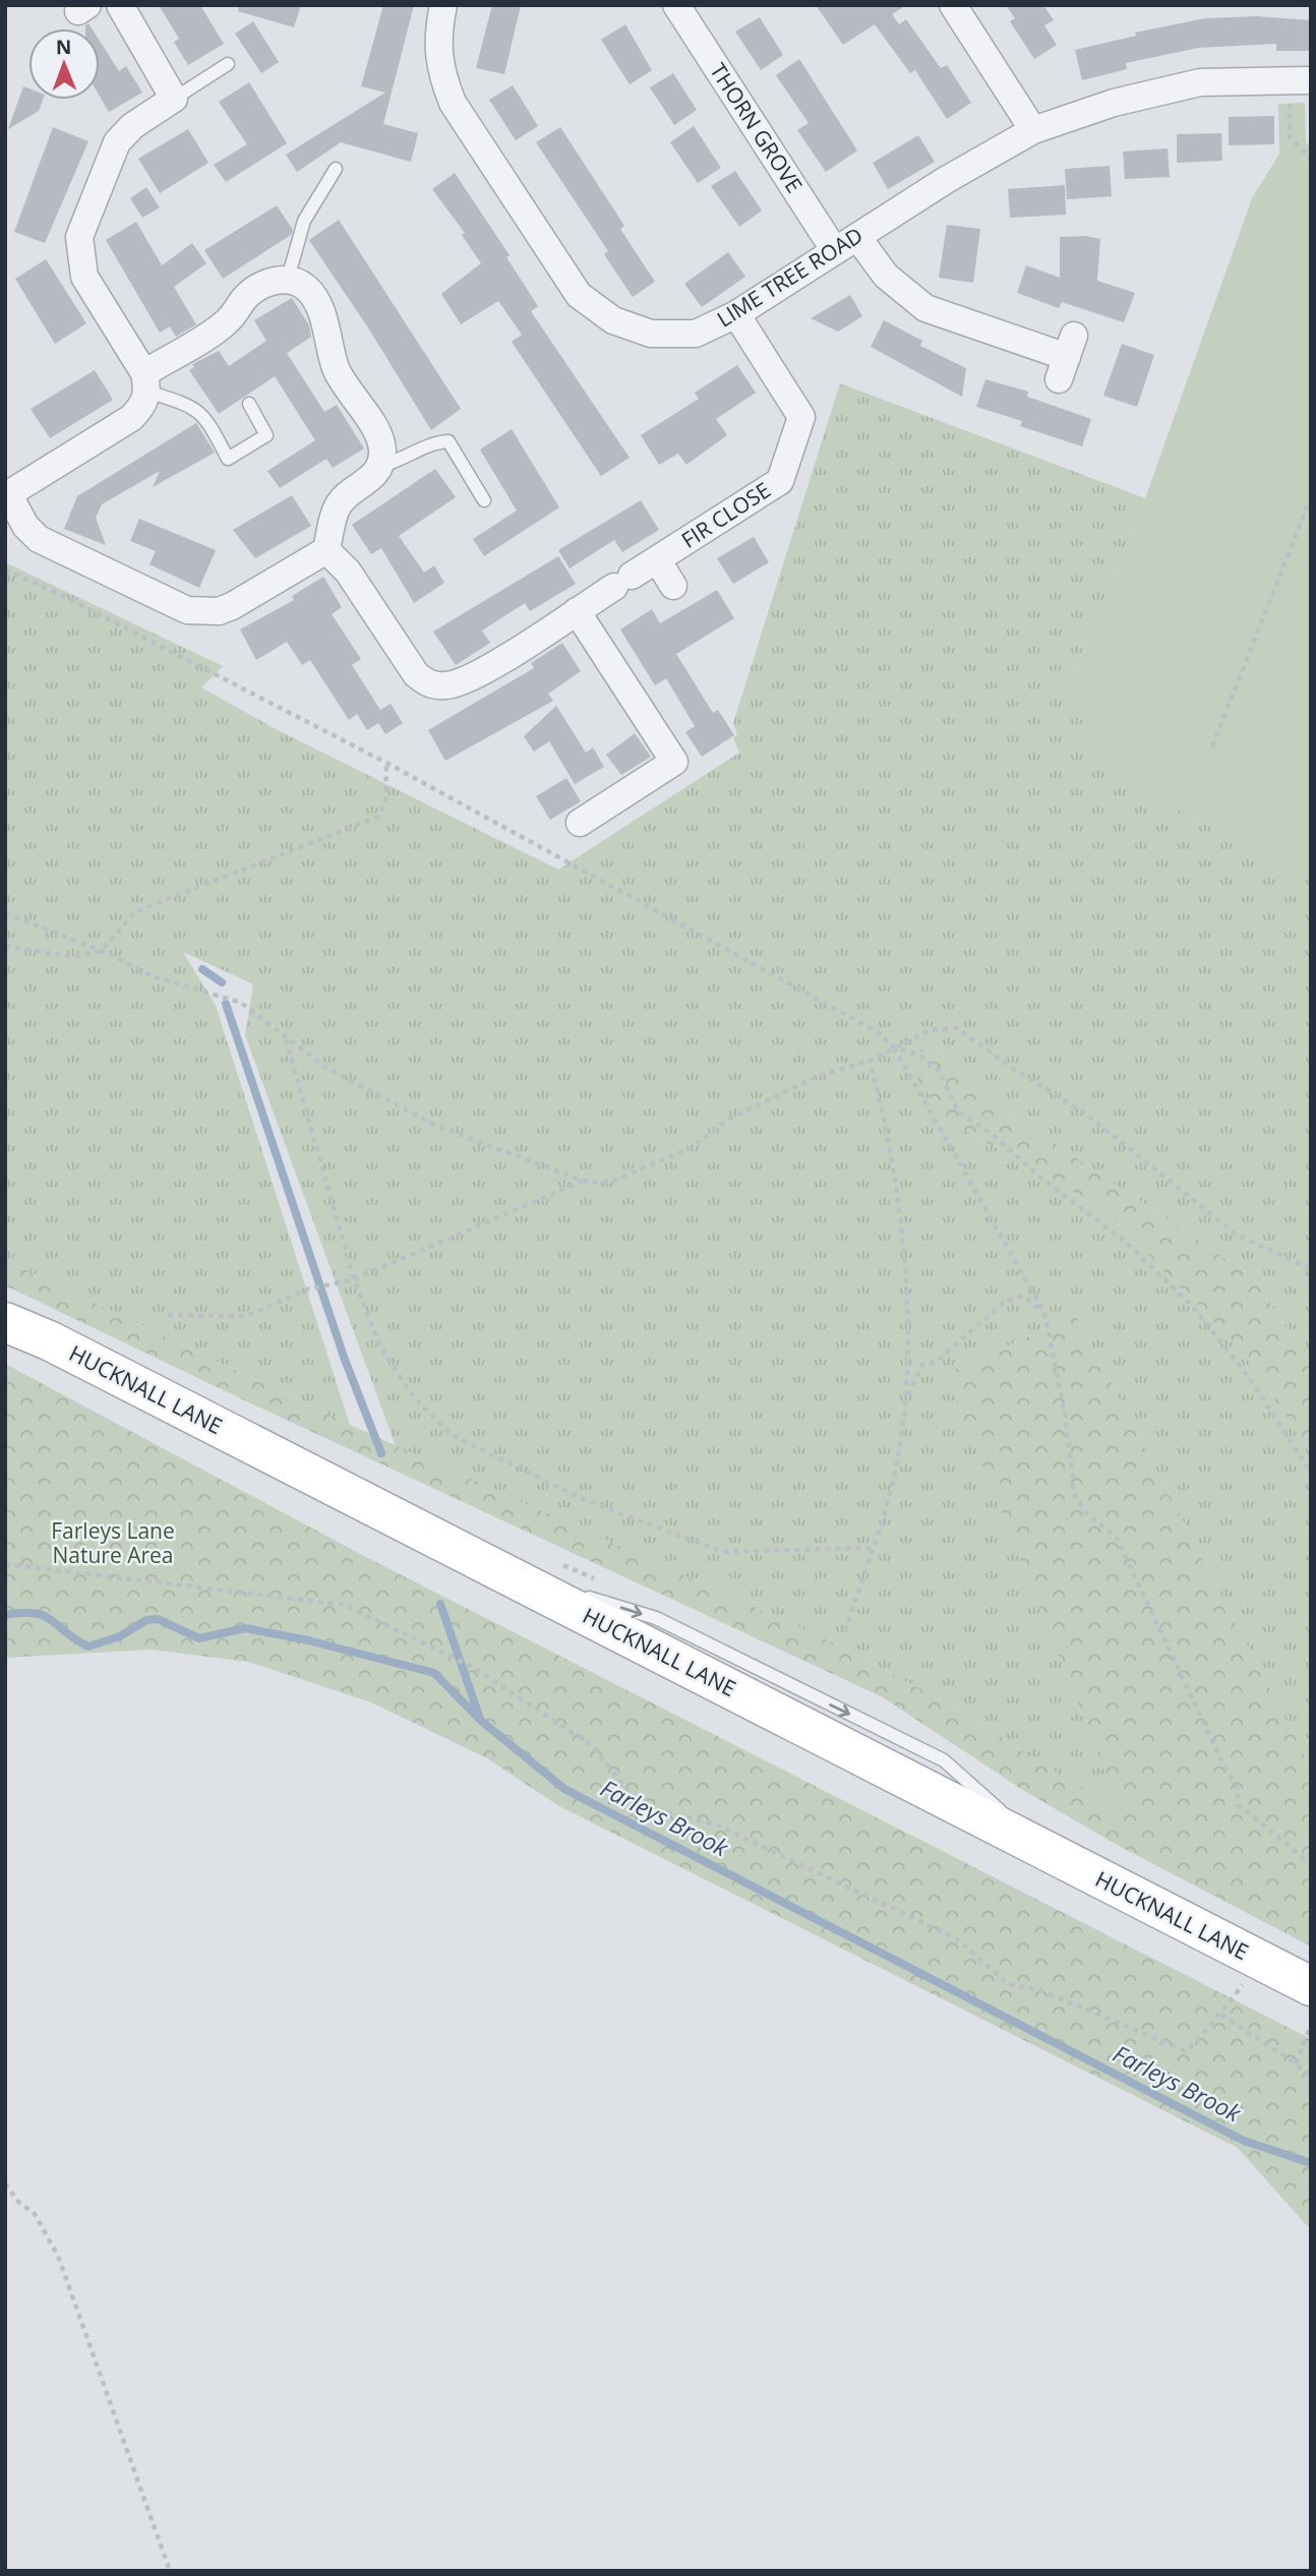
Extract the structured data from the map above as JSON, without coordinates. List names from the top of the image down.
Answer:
{
  "streets": {
    "main road": ["HUCKNALL LANE"],
    "street": ["THORN GROVE", "LIME TREE ROAD", "FIR CLOSE"]
  },
  "crossings": [
    ["THORN GROVE", "LIME TREE ROAD"],
    ["LIME TREE ROAD", "FIR CLOSE"]
  ],
  "water": ["Farleys Brook"],
  "parks": ["Farleys Lane Nature Area"],
  "north": "top"
}
